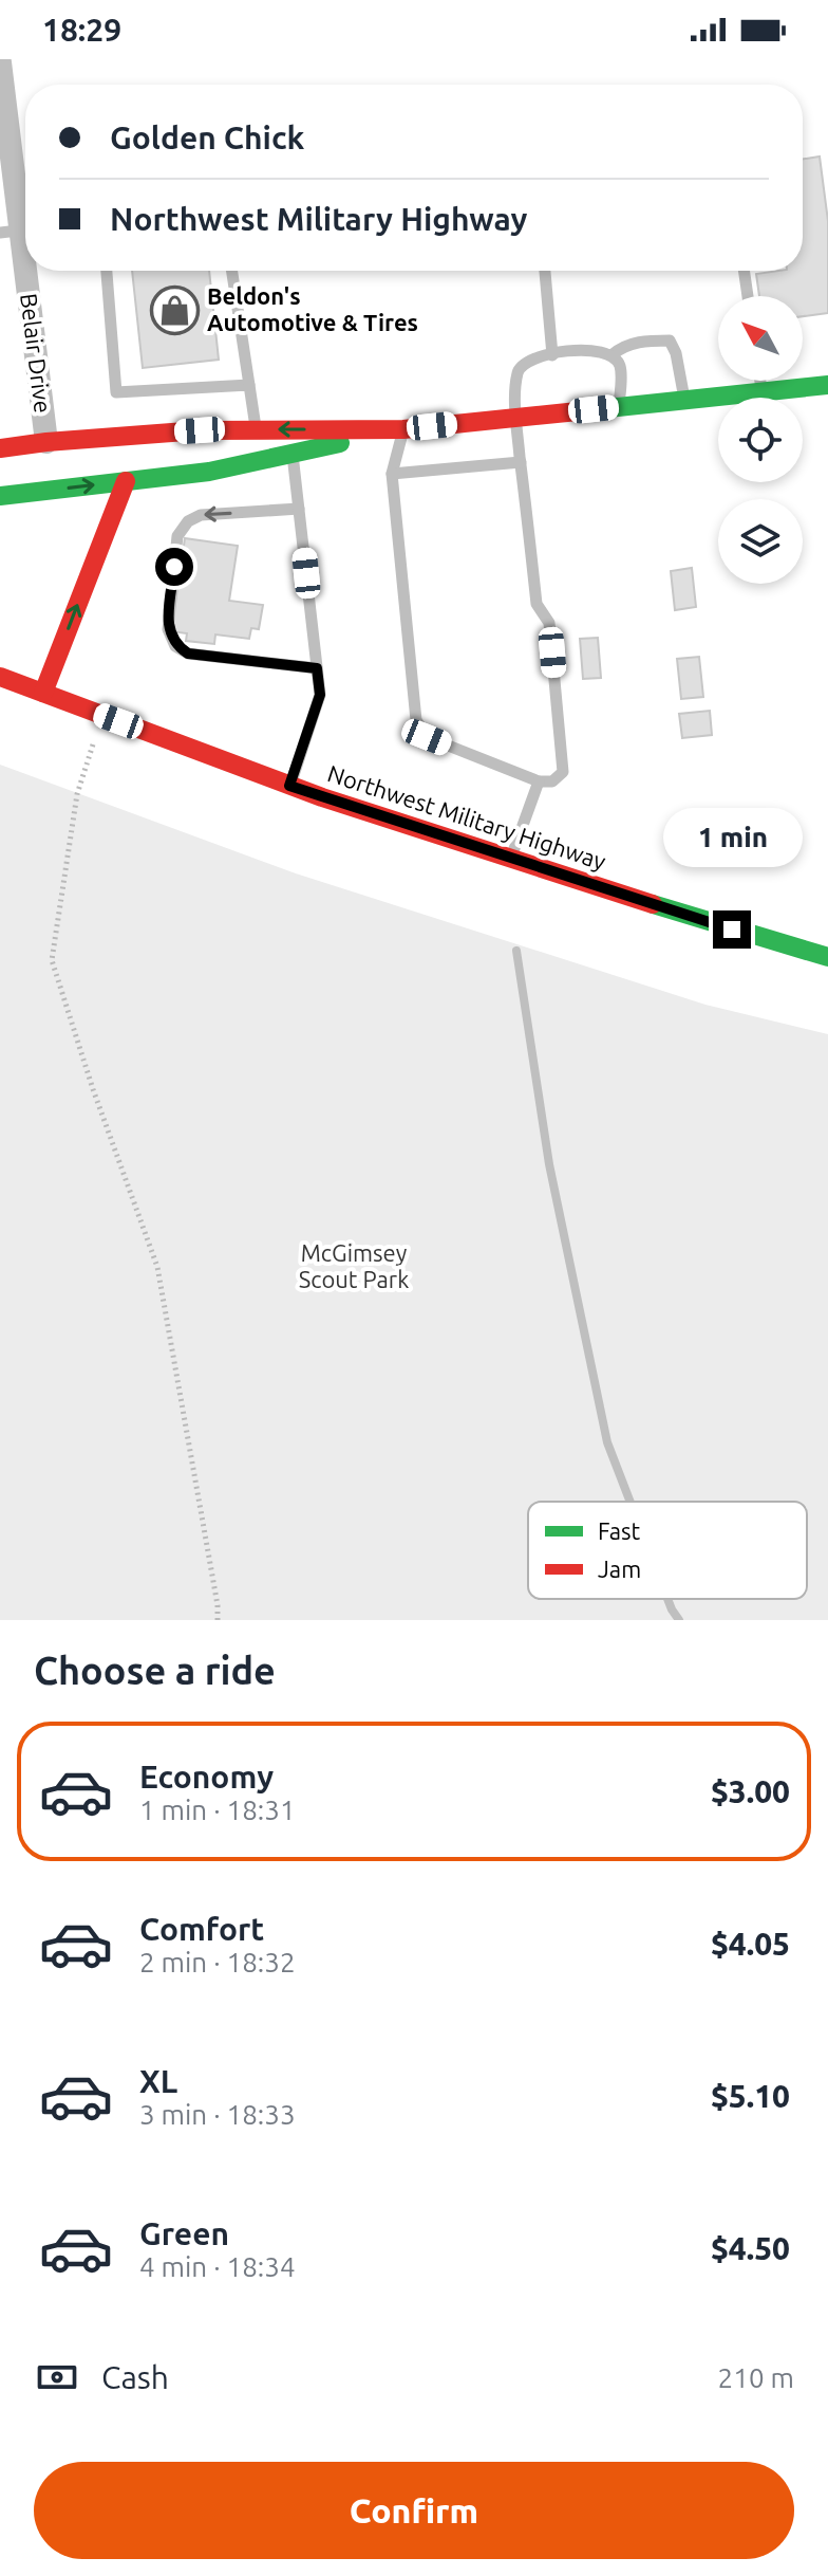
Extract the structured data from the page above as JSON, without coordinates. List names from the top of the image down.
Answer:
{
  "streets": {
    "main road": ["Northwest Military Highway"],
    "street": ["Belair Drive"]
  },
  "parks": ["McGimsey Scout Park"],
  "places": {
    "shop": ["Beldon's Automotive & Tires"]
  },
  "legend": ["Fast", "Jam"],
  "north": "top left",
  "page": {
    "status": "18:29",
    "banner": ["Golden Chick", "Northwest Military Highway"],
    "bubble": "1 min",
    "heading": "Choose a ride",
    "list": [
      {
        "name": "Economy",
        "note": "1 min · 18:31",
        "value": "$3.00"
      },
      {
        "name": "Comfort",
        "note": "2 min · 18:32",
        "value": "$4.05"
      },
      {
        "name": "XL",
        "note": "3 min · 18:33",
        "value": "$5.10"
      },
      {
        "name": "Green",
        "note": "4 min · 18:34",
        "value": "$4.50"
      }
    ],
    "pay": ["Cash", "210 m"],
    "buttons": "Confirm"
  }
}
